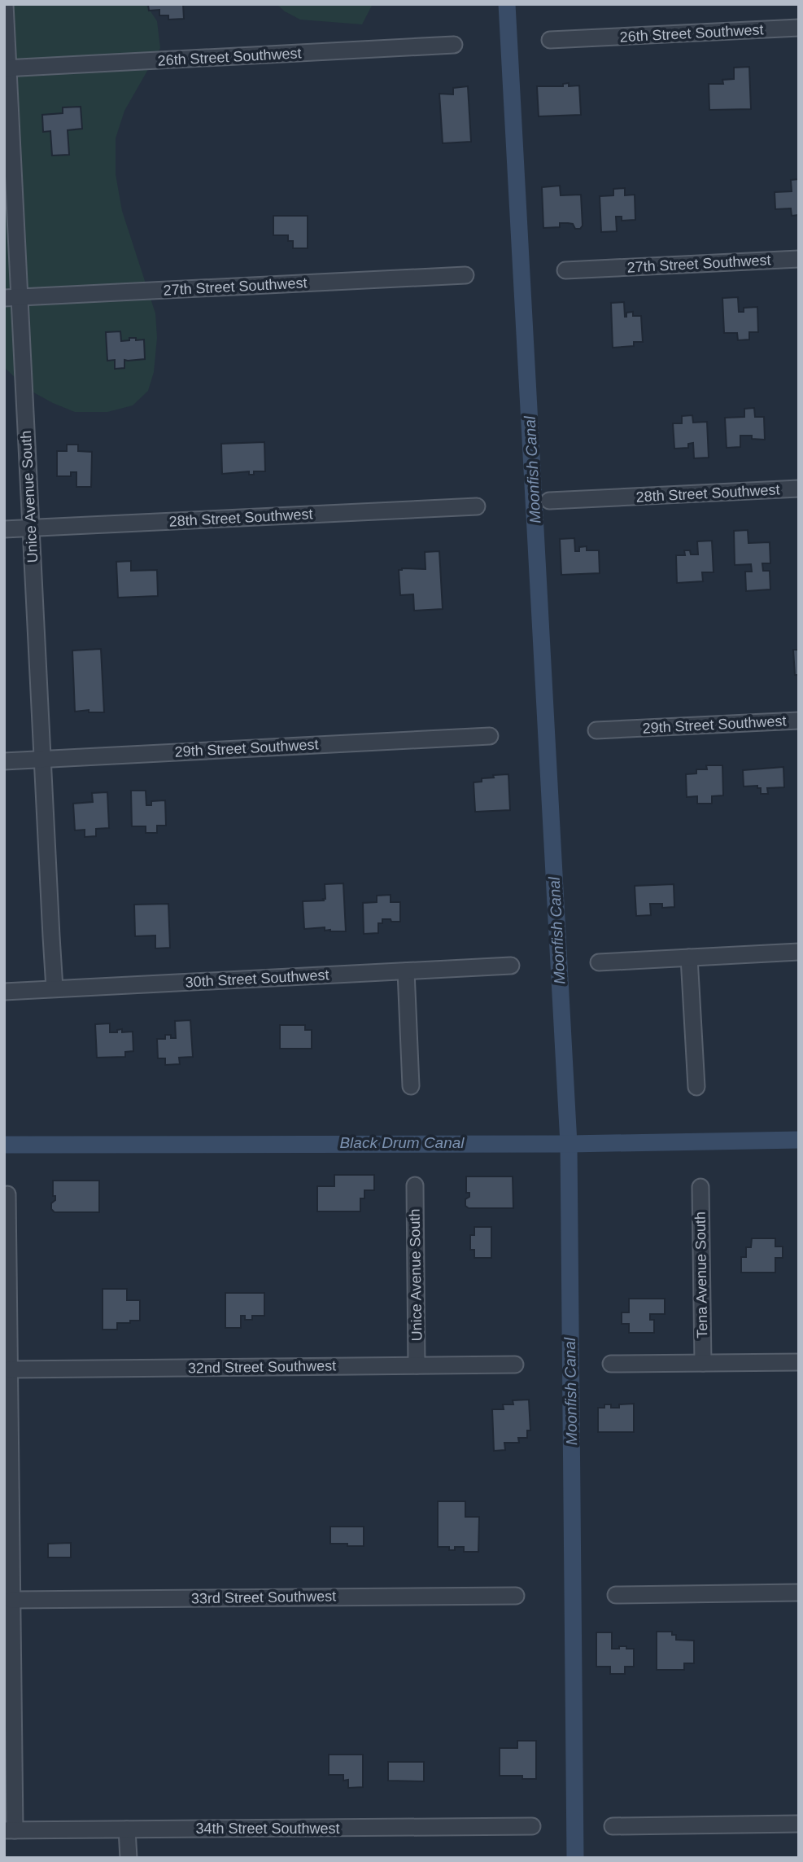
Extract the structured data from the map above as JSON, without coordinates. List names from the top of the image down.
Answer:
{
  "streets": {
    "street": [
      "26th Street Southwest",
      "27th Street Southwest",
      "28th Street Southwest",
      "Unice Avenue South",
      "29th Street Southwest",
      "30th Street Southwest",
      "Tena Avenue South",
      "32nd Street Southwest",
      "33rd Street Southwest",
      "34th Street Southwest"
    ]
  },
  "crossings": [
    ["26th Street Southwest", "Unice Avenue South"],
    ["27th Street Southwest", "Unice Avenue South"],
    ["28th Street Southwest", "Unice Avenue South"],
    ["Unice Avenue South", "29th Street Southwest"],
    ["Unice Avenue South", "30th Street Southwest"],
    ["Unice Avenue South", "32nd Street Southwest"]
  ],
  "water": ["Moonfish Canal", "Black Drum Canal"]
}
